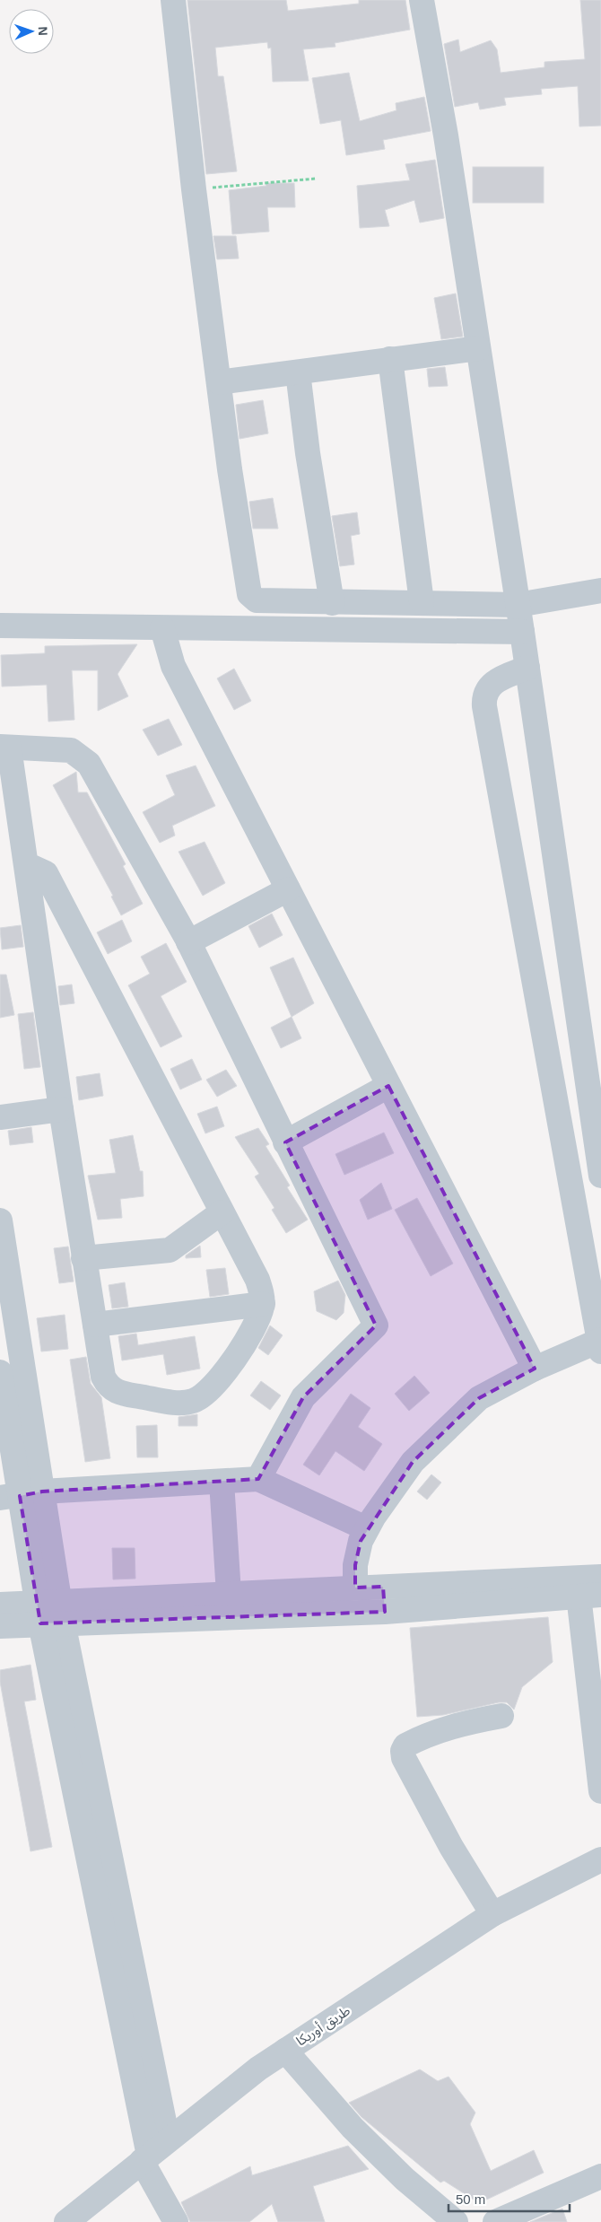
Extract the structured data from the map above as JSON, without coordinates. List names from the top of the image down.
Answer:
{
  "streets": {
    "street": ["طريق أوريكا"]
  },
  "scale_bar": "50 m",
  "north": "right"
}
